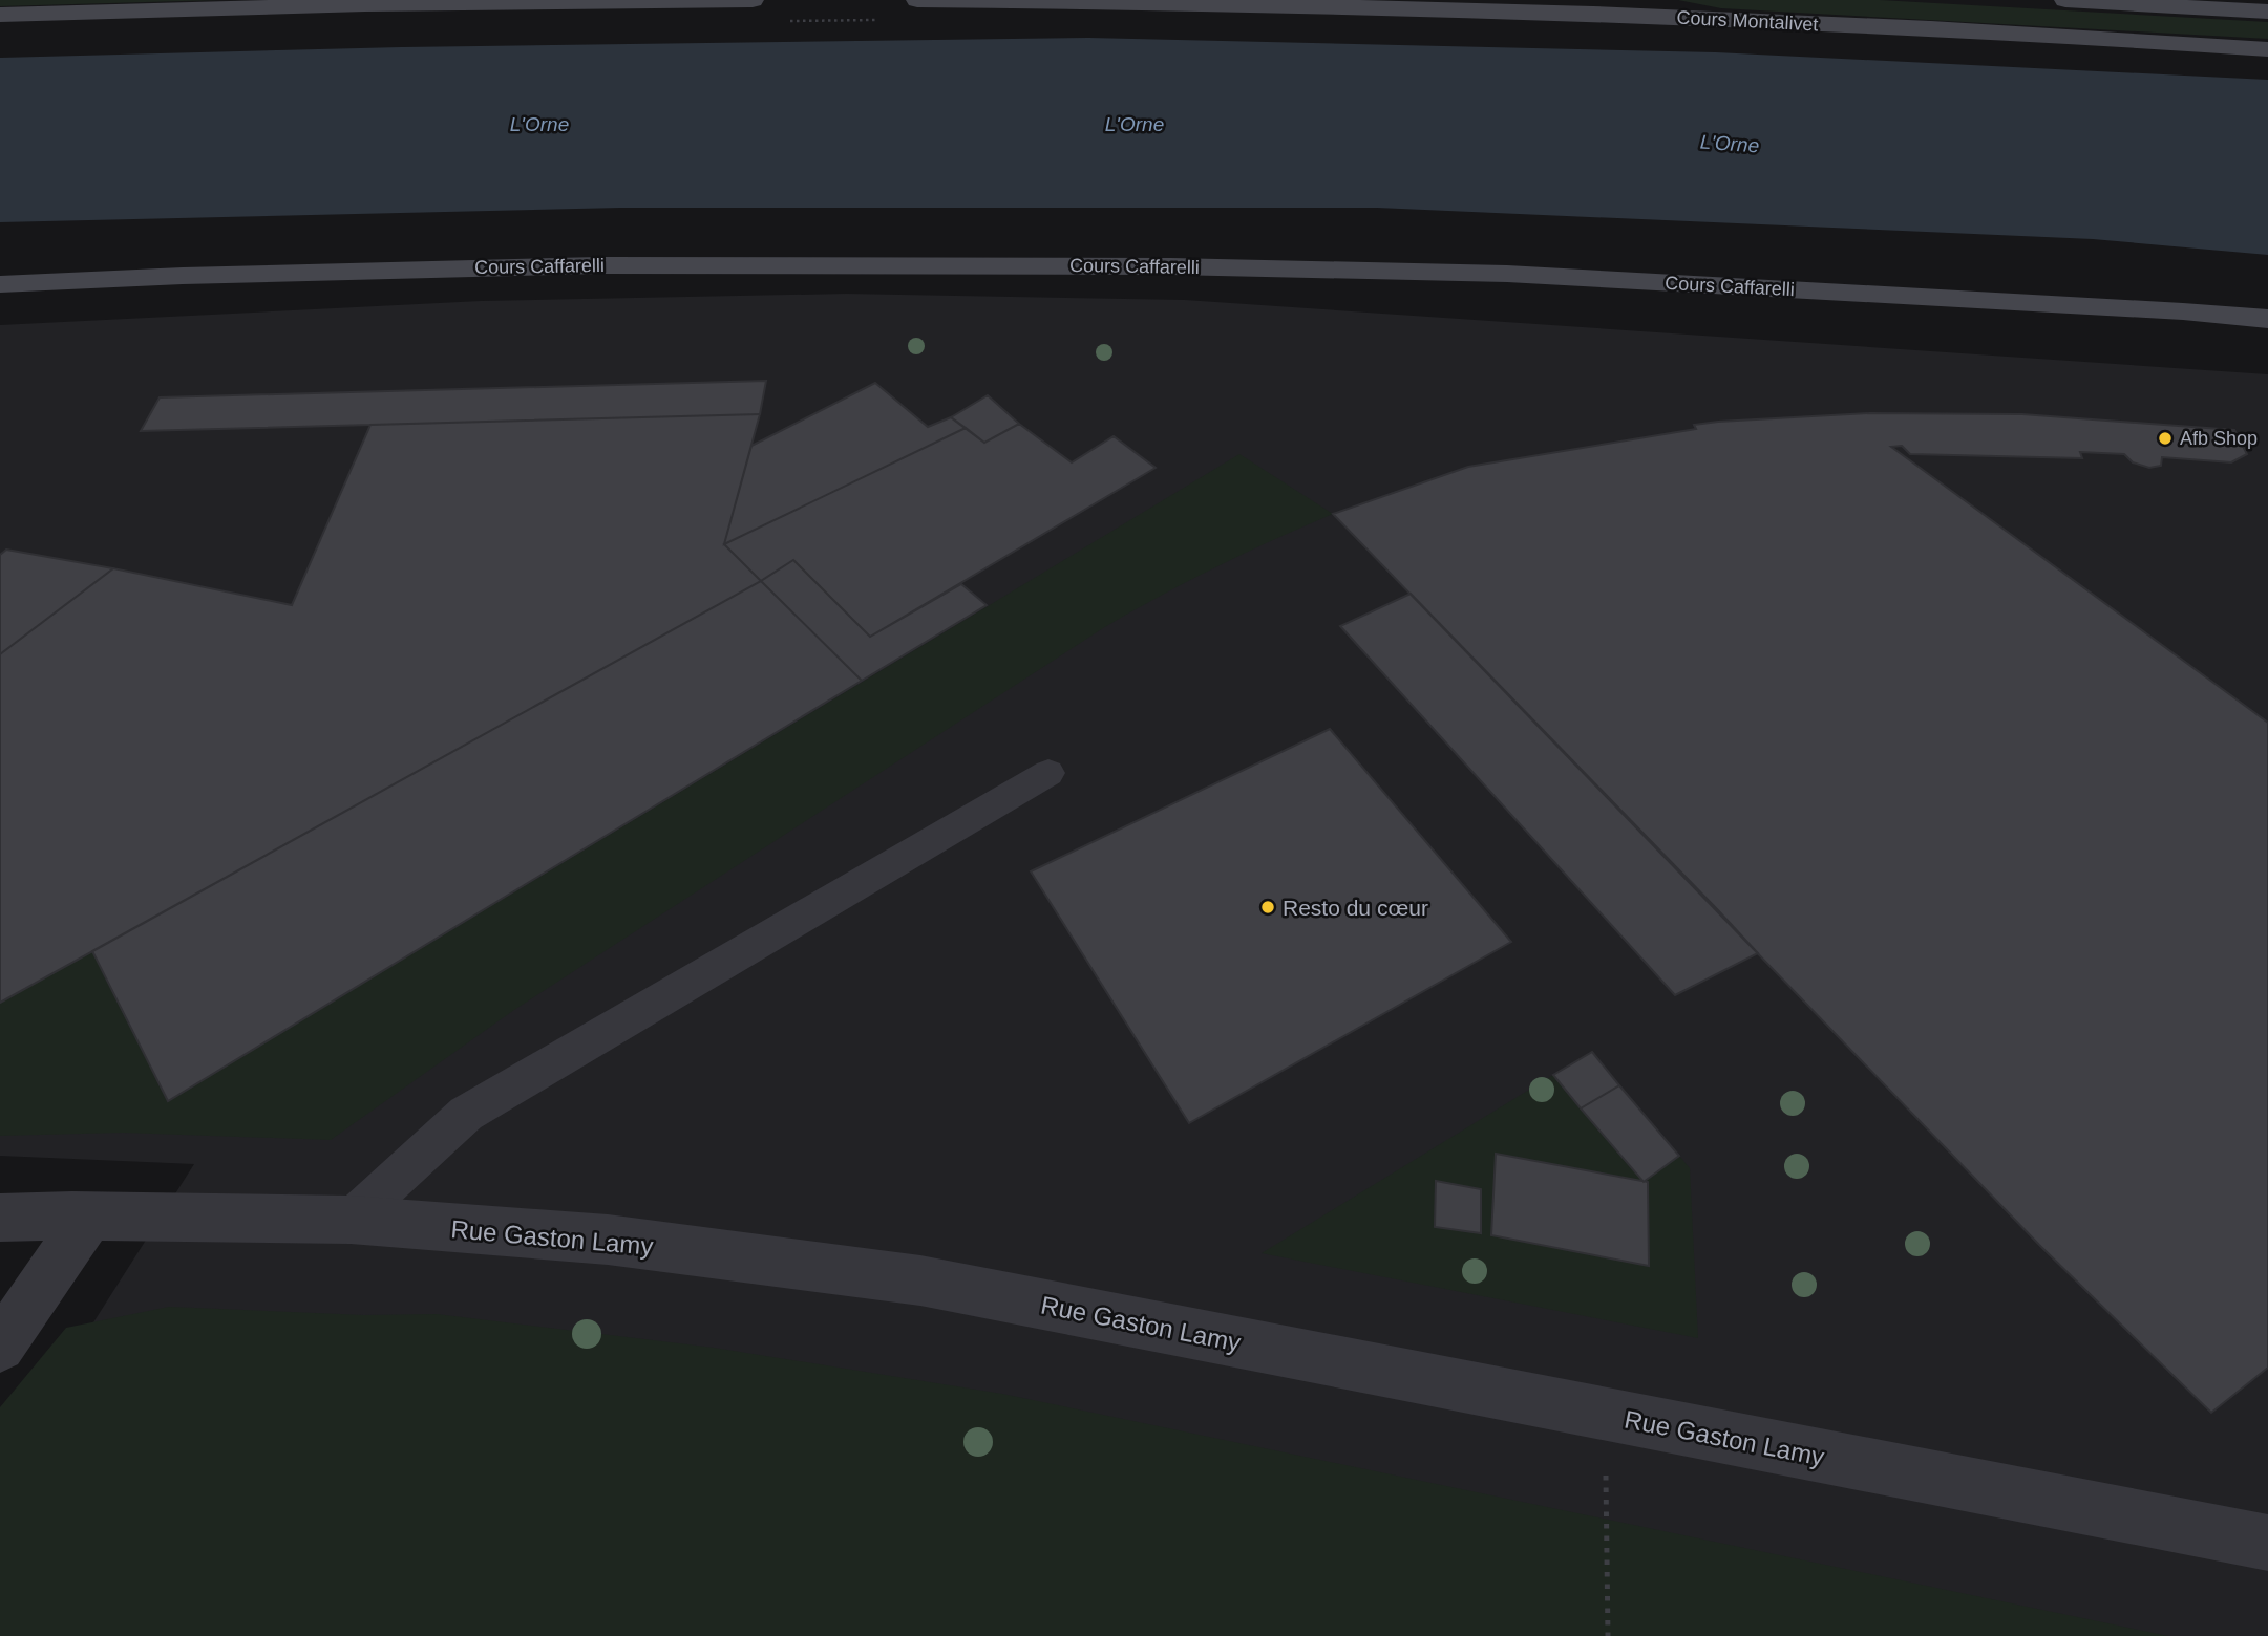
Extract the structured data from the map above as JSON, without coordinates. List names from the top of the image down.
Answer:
{
  "streets": {
    "main road": ["Cours Montalivet", "Cours Caffarelli"],
    "street": ["Rue Gaston Lamy"]
  },
  "water": ["L'Orne"],
  "places": ["Afb Shop", "Resto du cœur"]
}
